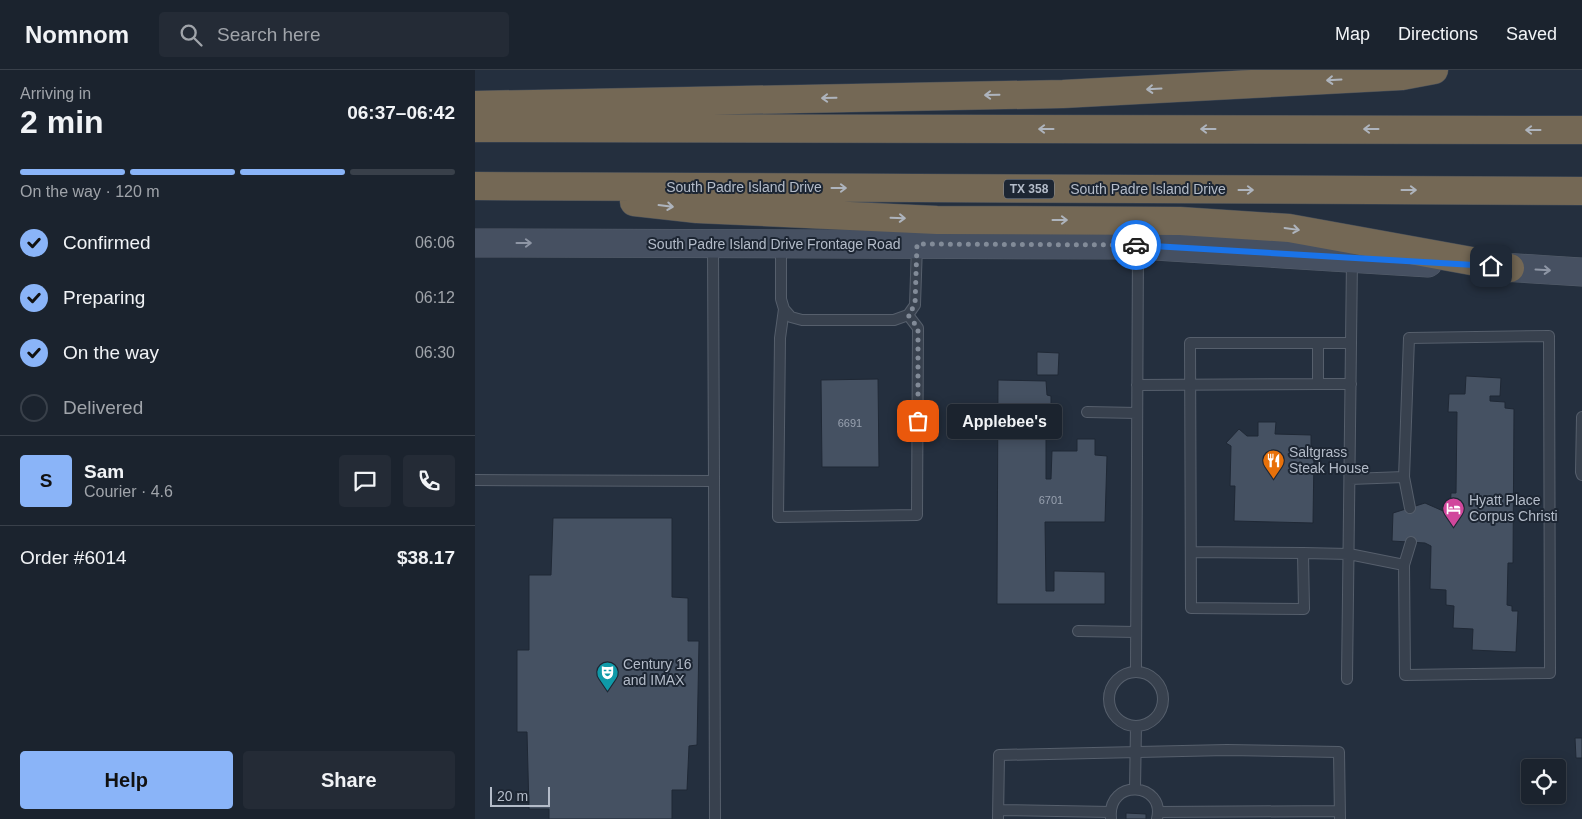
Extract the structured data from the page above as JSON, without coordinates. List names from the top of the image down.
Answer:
{
  "streets": {
    "highway": ["South Padre Island Drive", "TX 358"],
    "main road": ["South Padre Island Drive Frontage Road"]
  },
  "places": {
    "other": ["Applebee's"],
    "restaurant": ["Saltgrass Steak House"],
    "hotel": ["Hyatt Place Corpus Christi"],
    "theatre": ["Century 16 and IMAX"]
  },
  "house_numbers": ["6691", "6701"],
  "scale_bar": "20 m",
  "page": {
    "header": "Nomnom",
    "search": "Search here",
    "nav": ["Map", "Directions", "Saved"],
    "heading": ["2 min", "Arriving in", "06:37–06:42"],
    "panel": [
      "Sam",
      "Courier · 4.6",
      "Order #6014",
      "$38.17"
    ],
    "bar": "On the way · 120 m",
    "list": [
      ["Confirmed", "06:06"],
      ["Preparing", "06:12"],
      ["On the way", "06:30"],
      "Delivered"
    ],
    "bubble": "Applebee's",
    "round": "S",
    "buttons": ["Help", "Share"],
    "scale": "20 m"
  }
}
